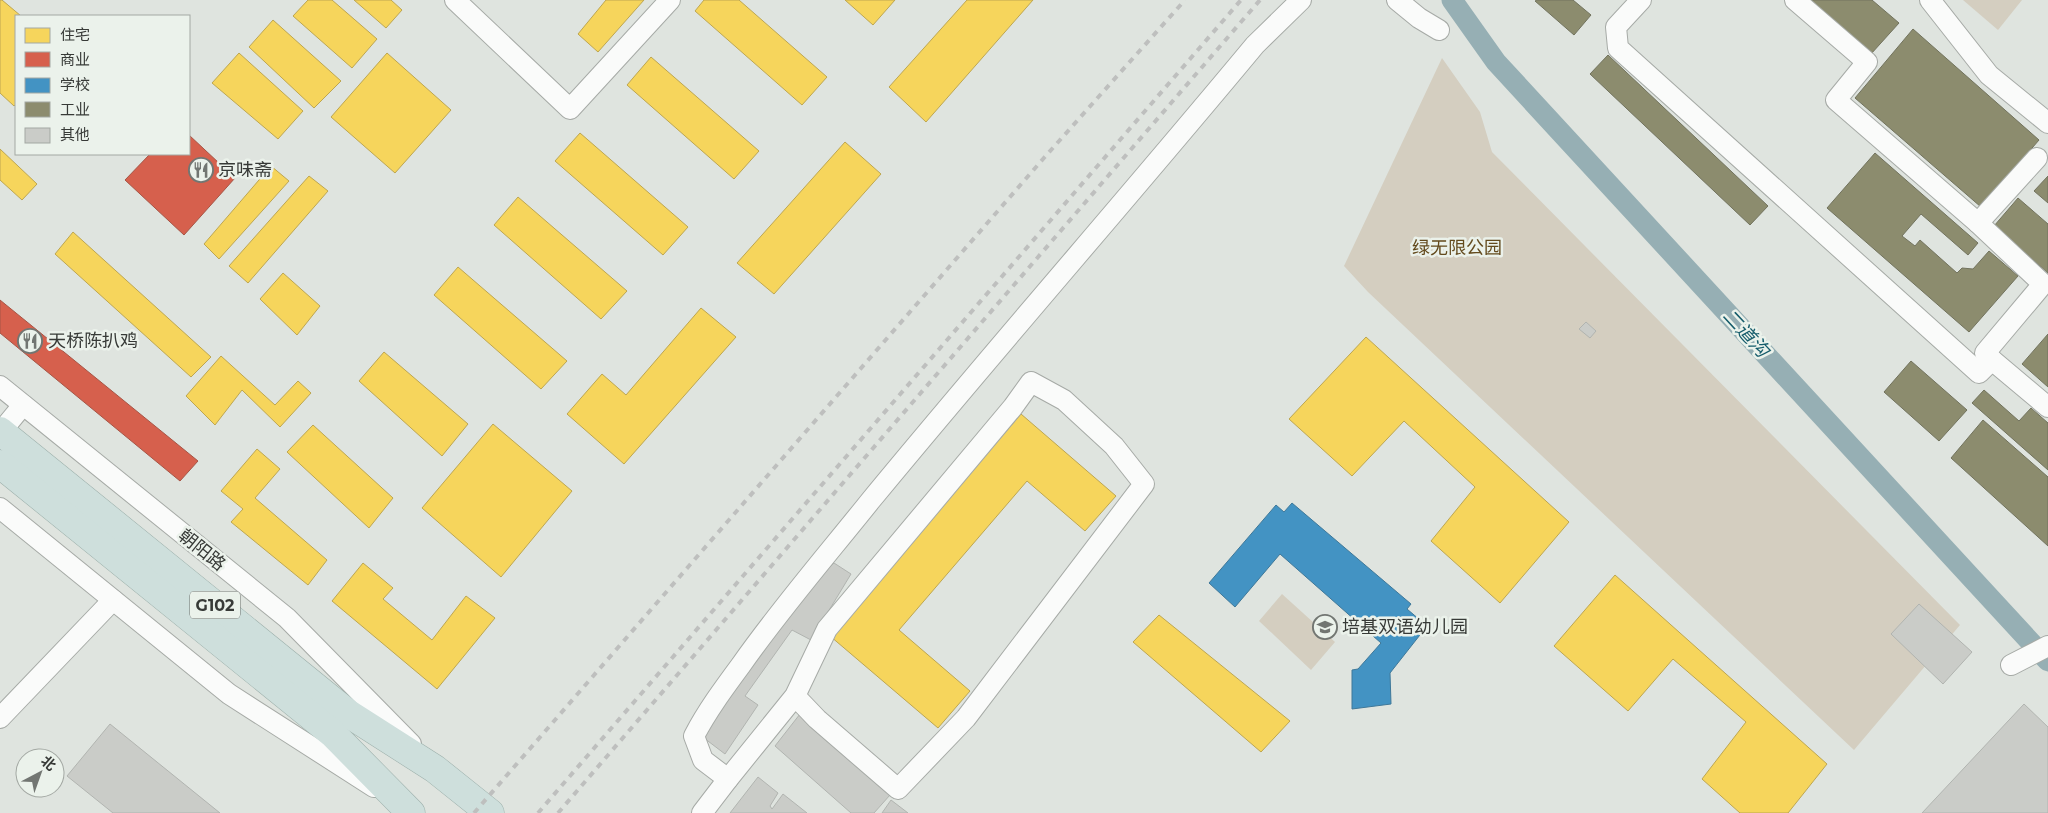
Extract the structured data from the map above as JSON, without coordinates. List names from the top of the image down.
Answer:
{
  "streets": {
    "highway": ["朝阳路", "G102"]
  },
  "water": ["二道沟"],
  "parks": ["绿无限公园"],
  "places": {
    "restaurant": ["京味斋", "天桥陈扒鸡"],
    "school or university": ["培基双语幼儿园"]
  },
  "legend": [
    "住宅",
    "商业",
    "学校",
    "工业",
    "其他"
  ],
  "north": "top right"
}
